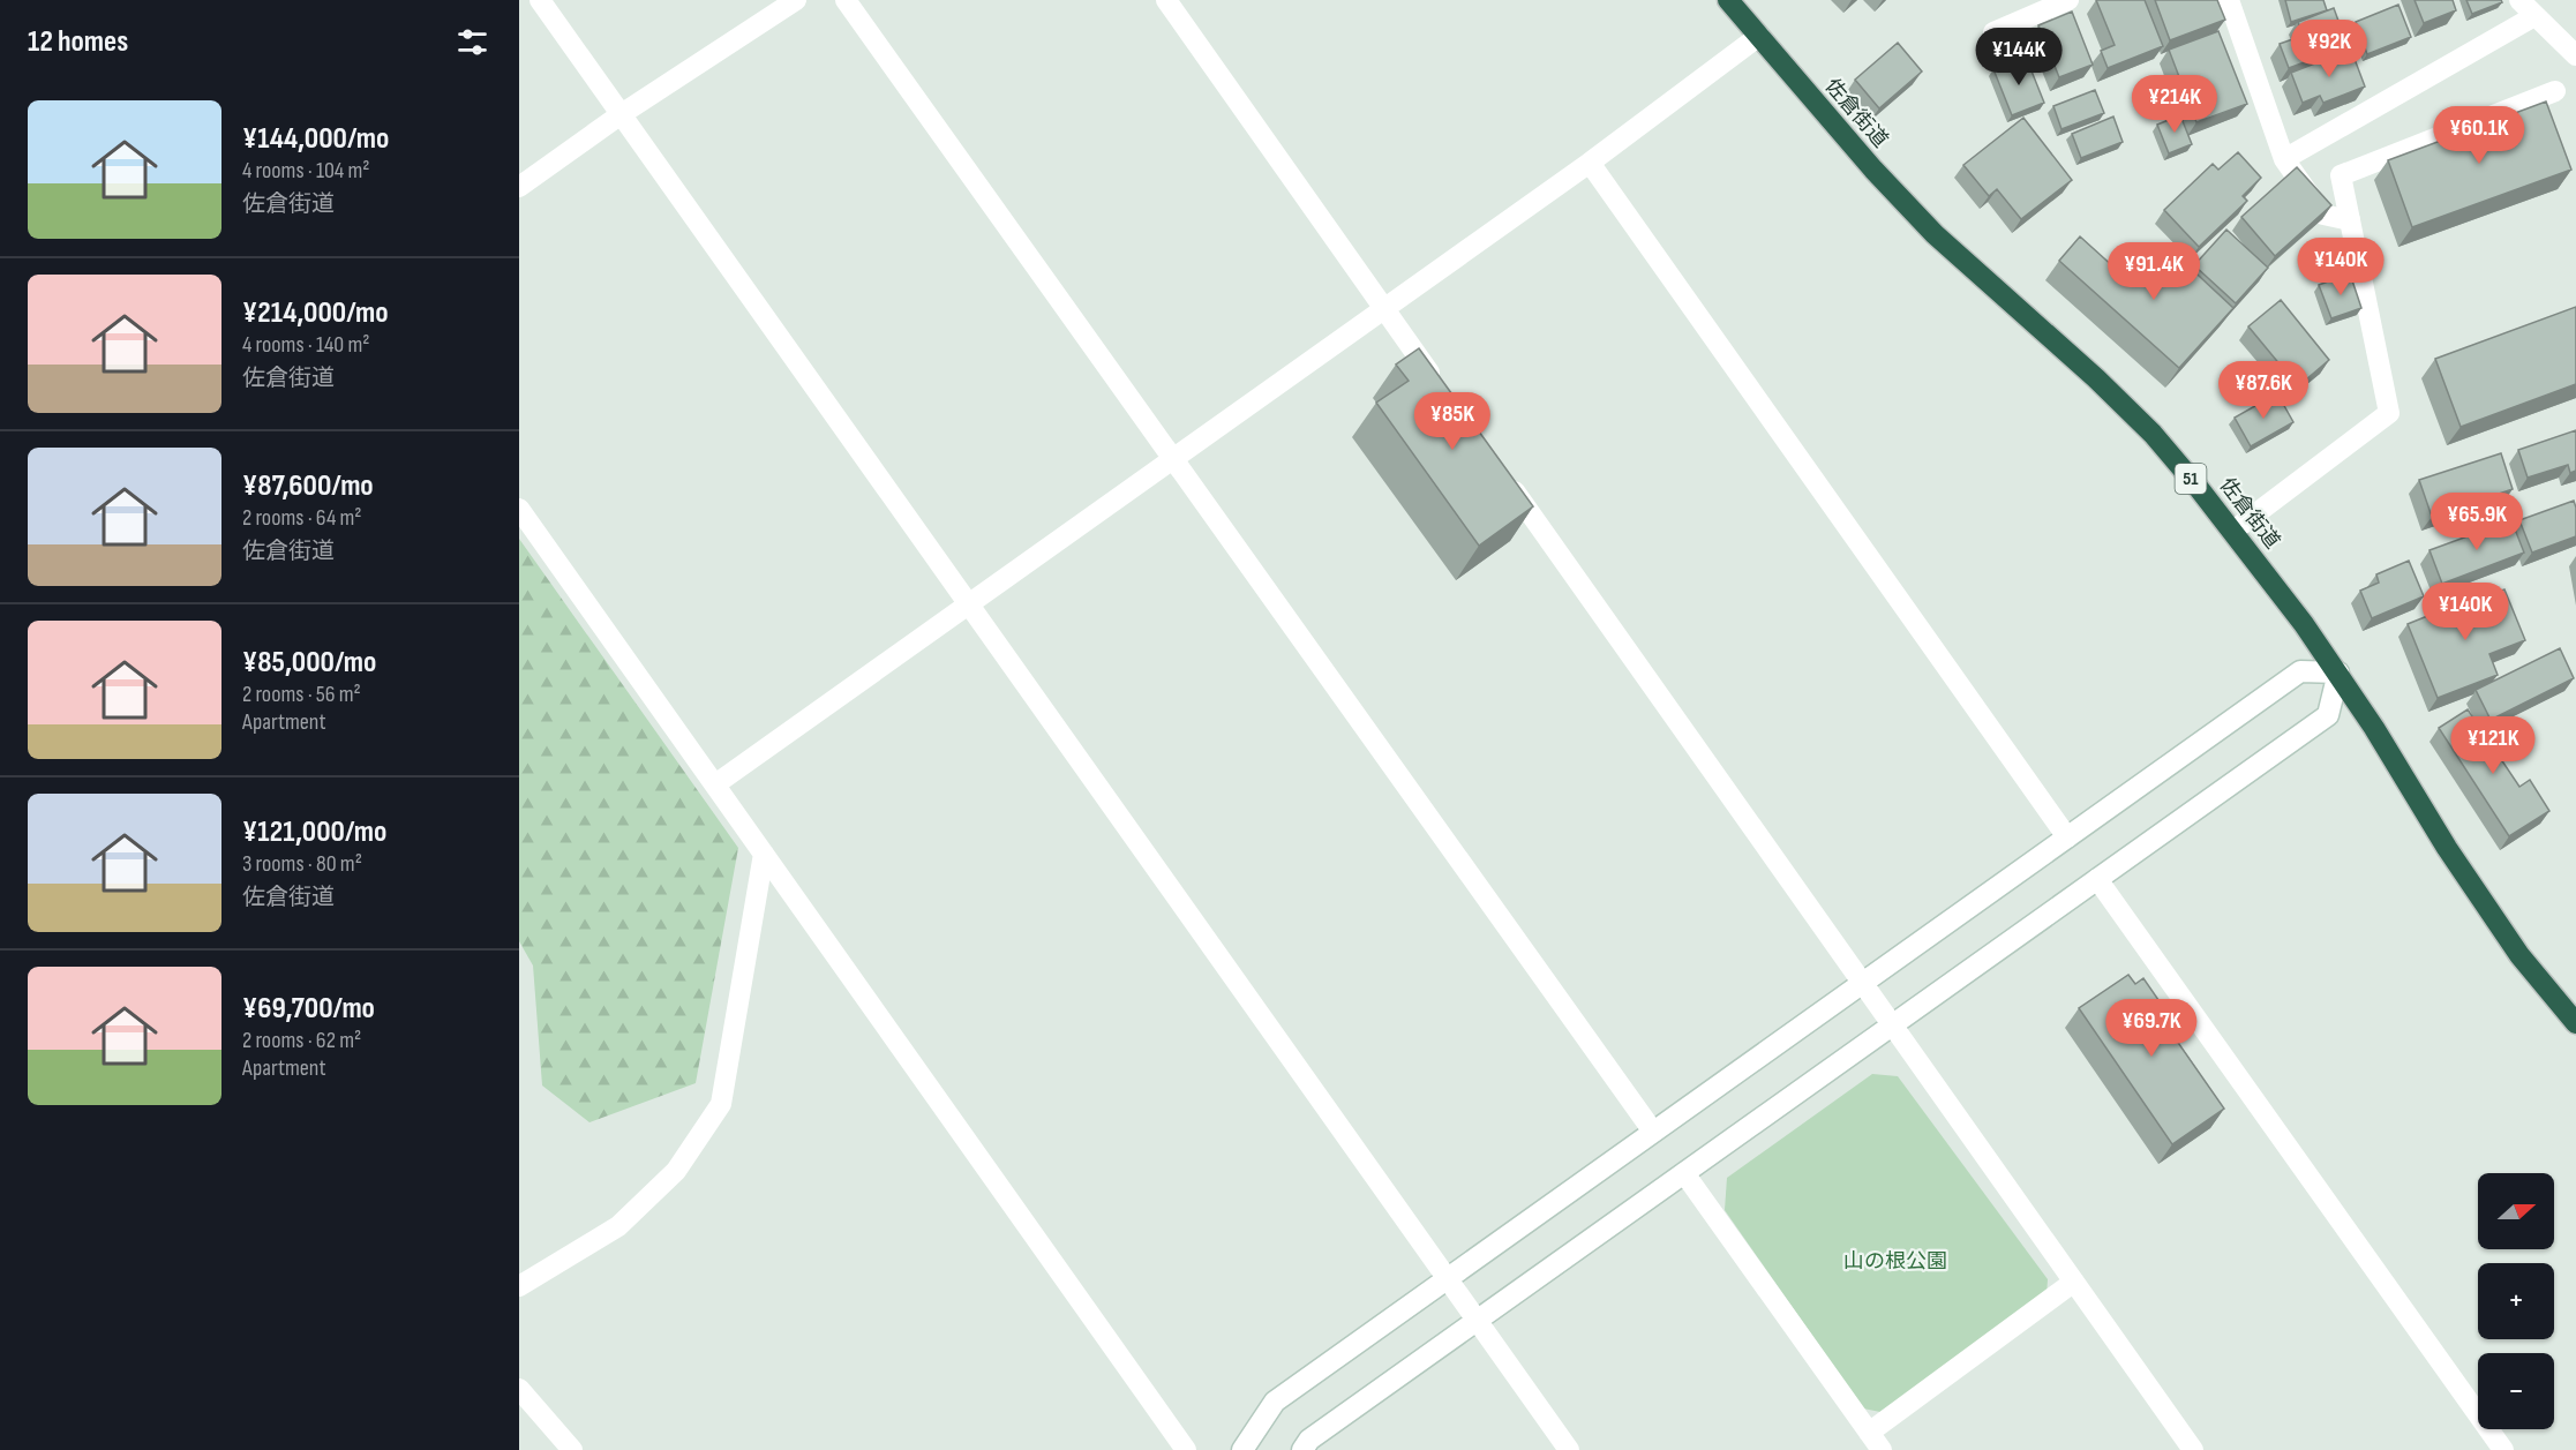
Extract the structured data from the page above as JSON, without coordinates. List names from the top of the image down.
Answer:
{
  "streets": {
    "highway": ["佐倉街道", "51"]
  },
  "parks": ["山の根公園"],
  "north": "right",
  "page": {
    "heading": "12 homes",
    "price": [
      "¥92K",
      "¥144K",
      "¥214K",
      "¥60.1K",
      "¥140K",
      "¥91.4K",
      "¥87.6K",
      "¥85K",
      "¥65.9K",
      "¥140K",
      "¥121K",
      "¥69.7K"
    ],
    "list": [
      {
        "name": "¥144,000/mo",
        "note": "4 rooms · 104 m² · 佐倉街道"
      },
      {
        "name": "¥214,000/mo",
        "note": "4 rooms · 140 m² · 佐倉街道"
      },
      {
        "name": "¥87,600/mo",
        "note": "2 rooms · 64 m² · 佐倉街道"
      },
      {
        "name": "¥85,000/mo",
        "note": "2 rooms · 56 m² · Apartment"
      },
      {
        "name": "¥121,000/mo",
        "note": "3 rooms · 80 m² · 佐倉街道"
      },
      {
        "name": "¥69,700/mo",
        "note": "2 rooms · 62 m² · Apartment"
      }
    ],
    "map_buttons": ["+", "−"]
  }
}
